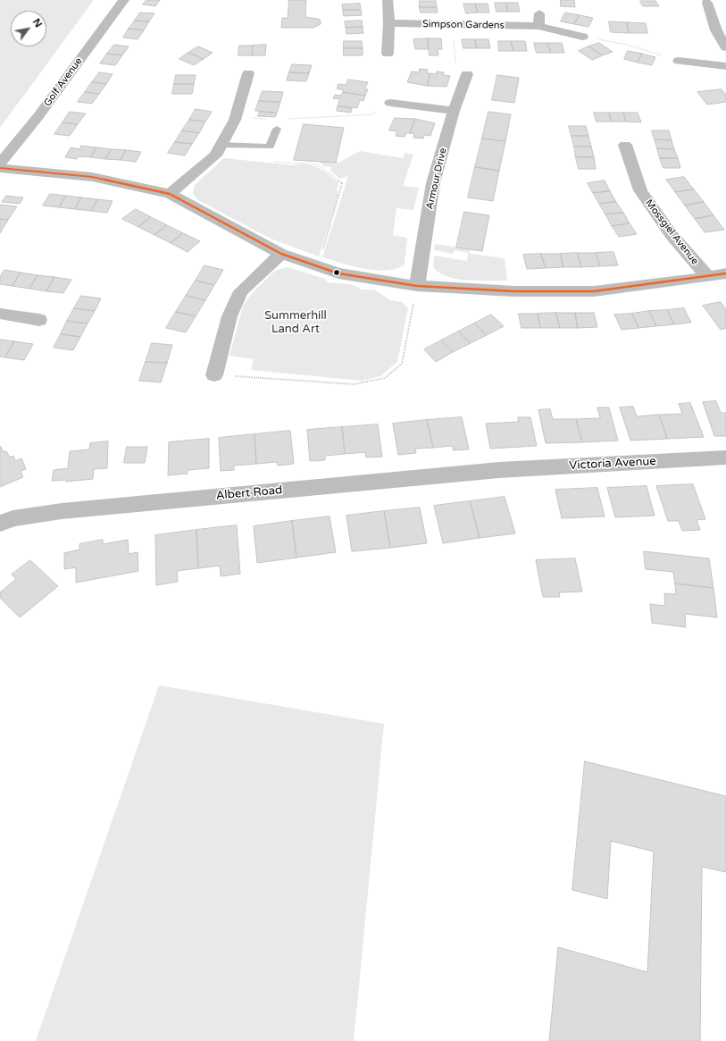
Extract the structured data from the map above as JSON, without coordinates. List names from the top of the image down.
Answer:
{
  "streets": {
    "street": [
      "Simpson Gardens",
      "Golf Avenue",
      "Armour Drive",
      "Mossgiel Avenue",
      "Victoria Avenue",
      "Albert Road"
    ]
  },
  "crossings": [
    ["Victoria Avenue", "Albert Road"]
  ],
  "parks": ["Summerhill Land Art"],
  "north": "top right"
}
